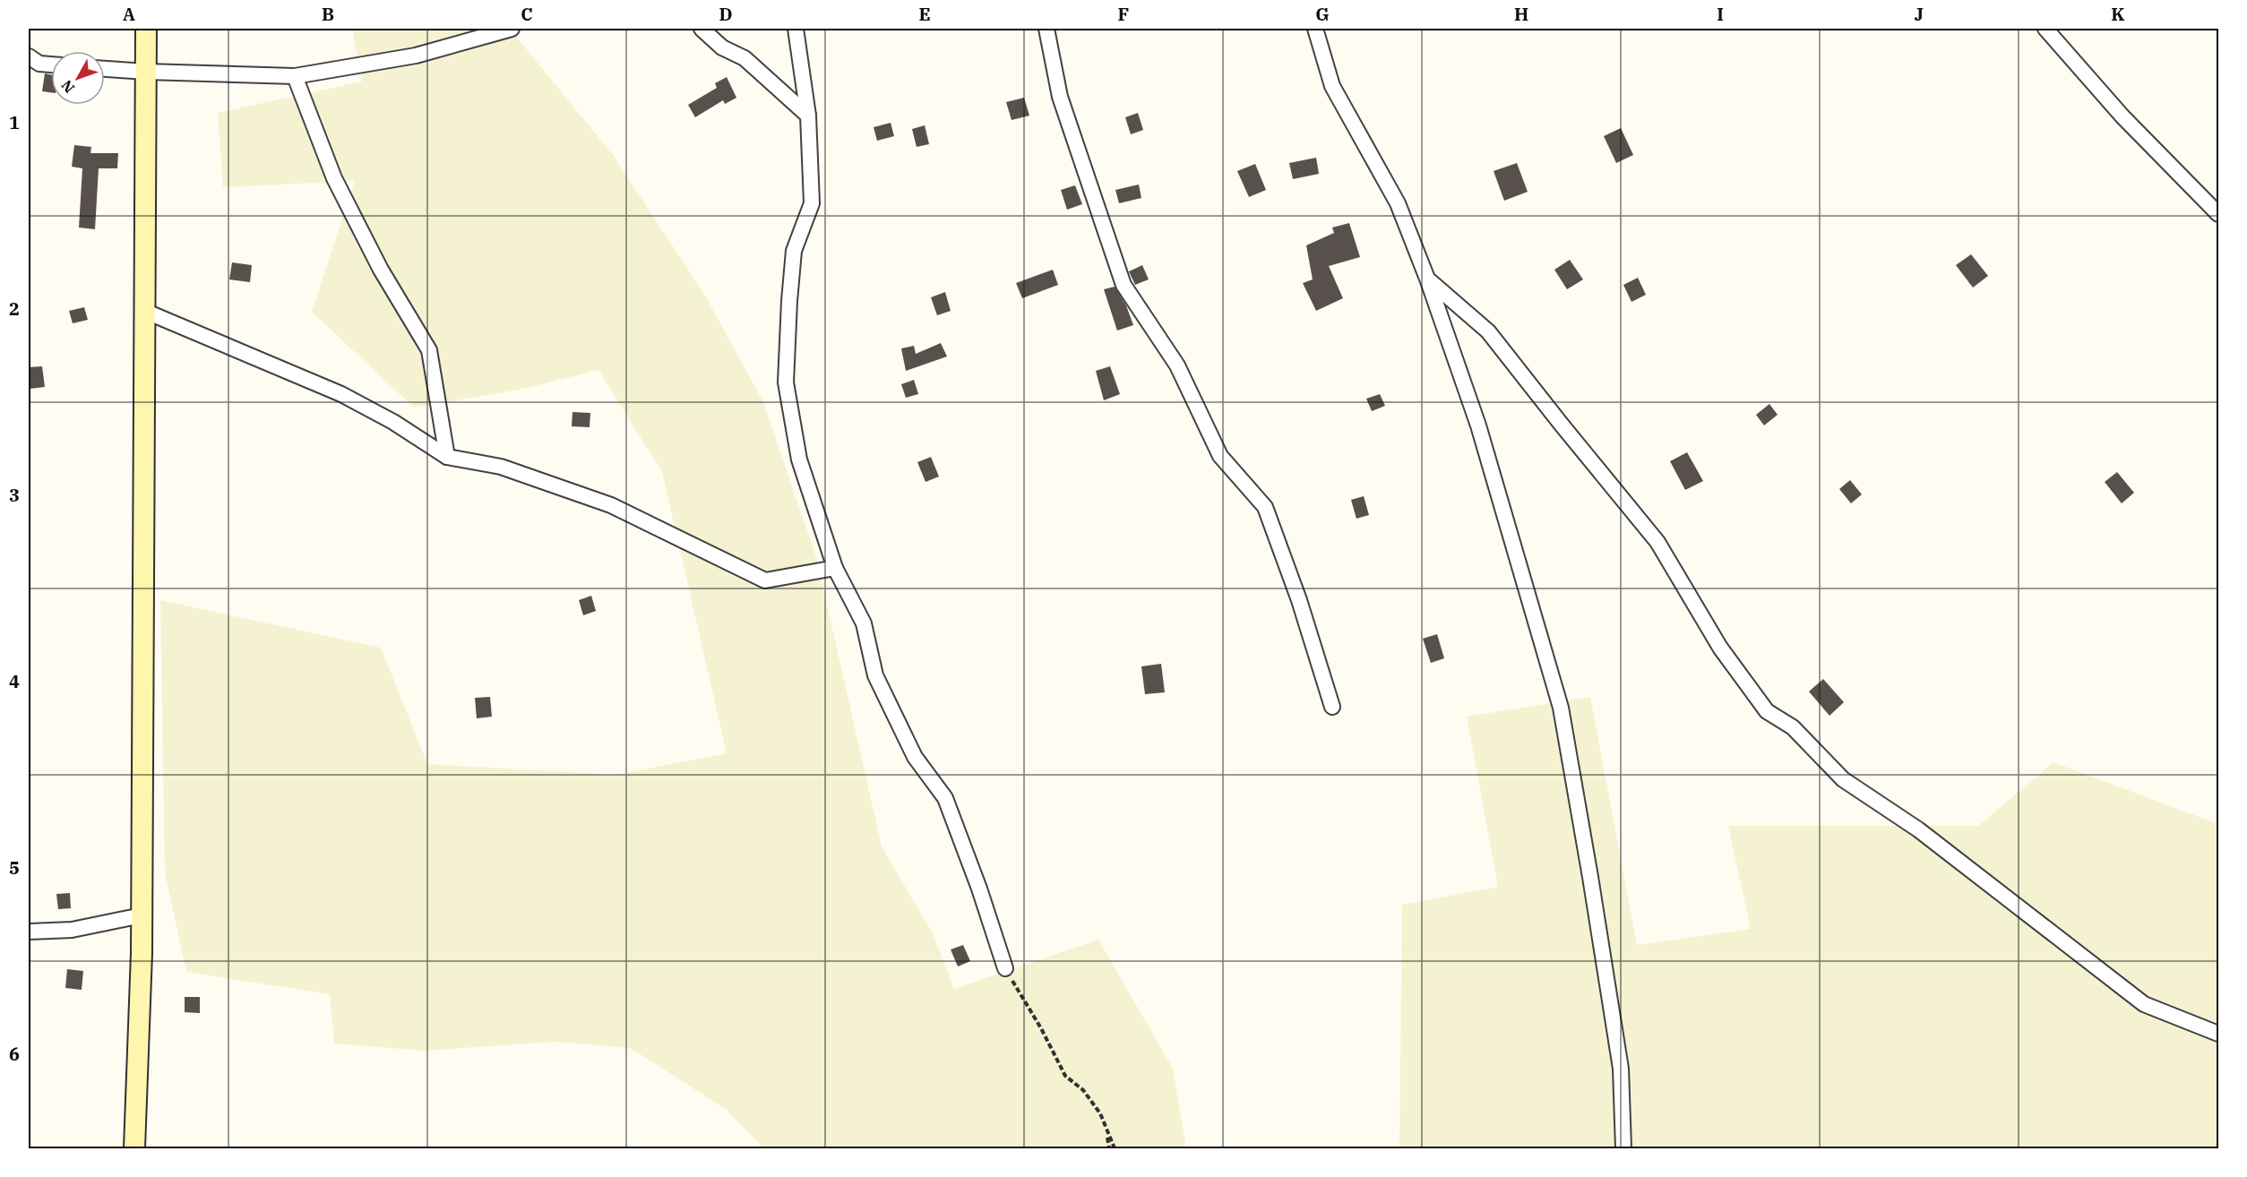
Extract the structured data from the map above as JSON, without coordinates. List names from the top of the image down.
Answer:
{
  "north": "bottom left",
  "grid": {
    "columns": [
      "A",
      "B",
      "C",
      "D",
      "E",
      "F",
      "G",
      "H",
      "I",
      "J",
      "K"
    ],
    "rows": [
      "1",
      "2",
      "3",
      "4",
      "5",
      "6"
    ]
  }
}
